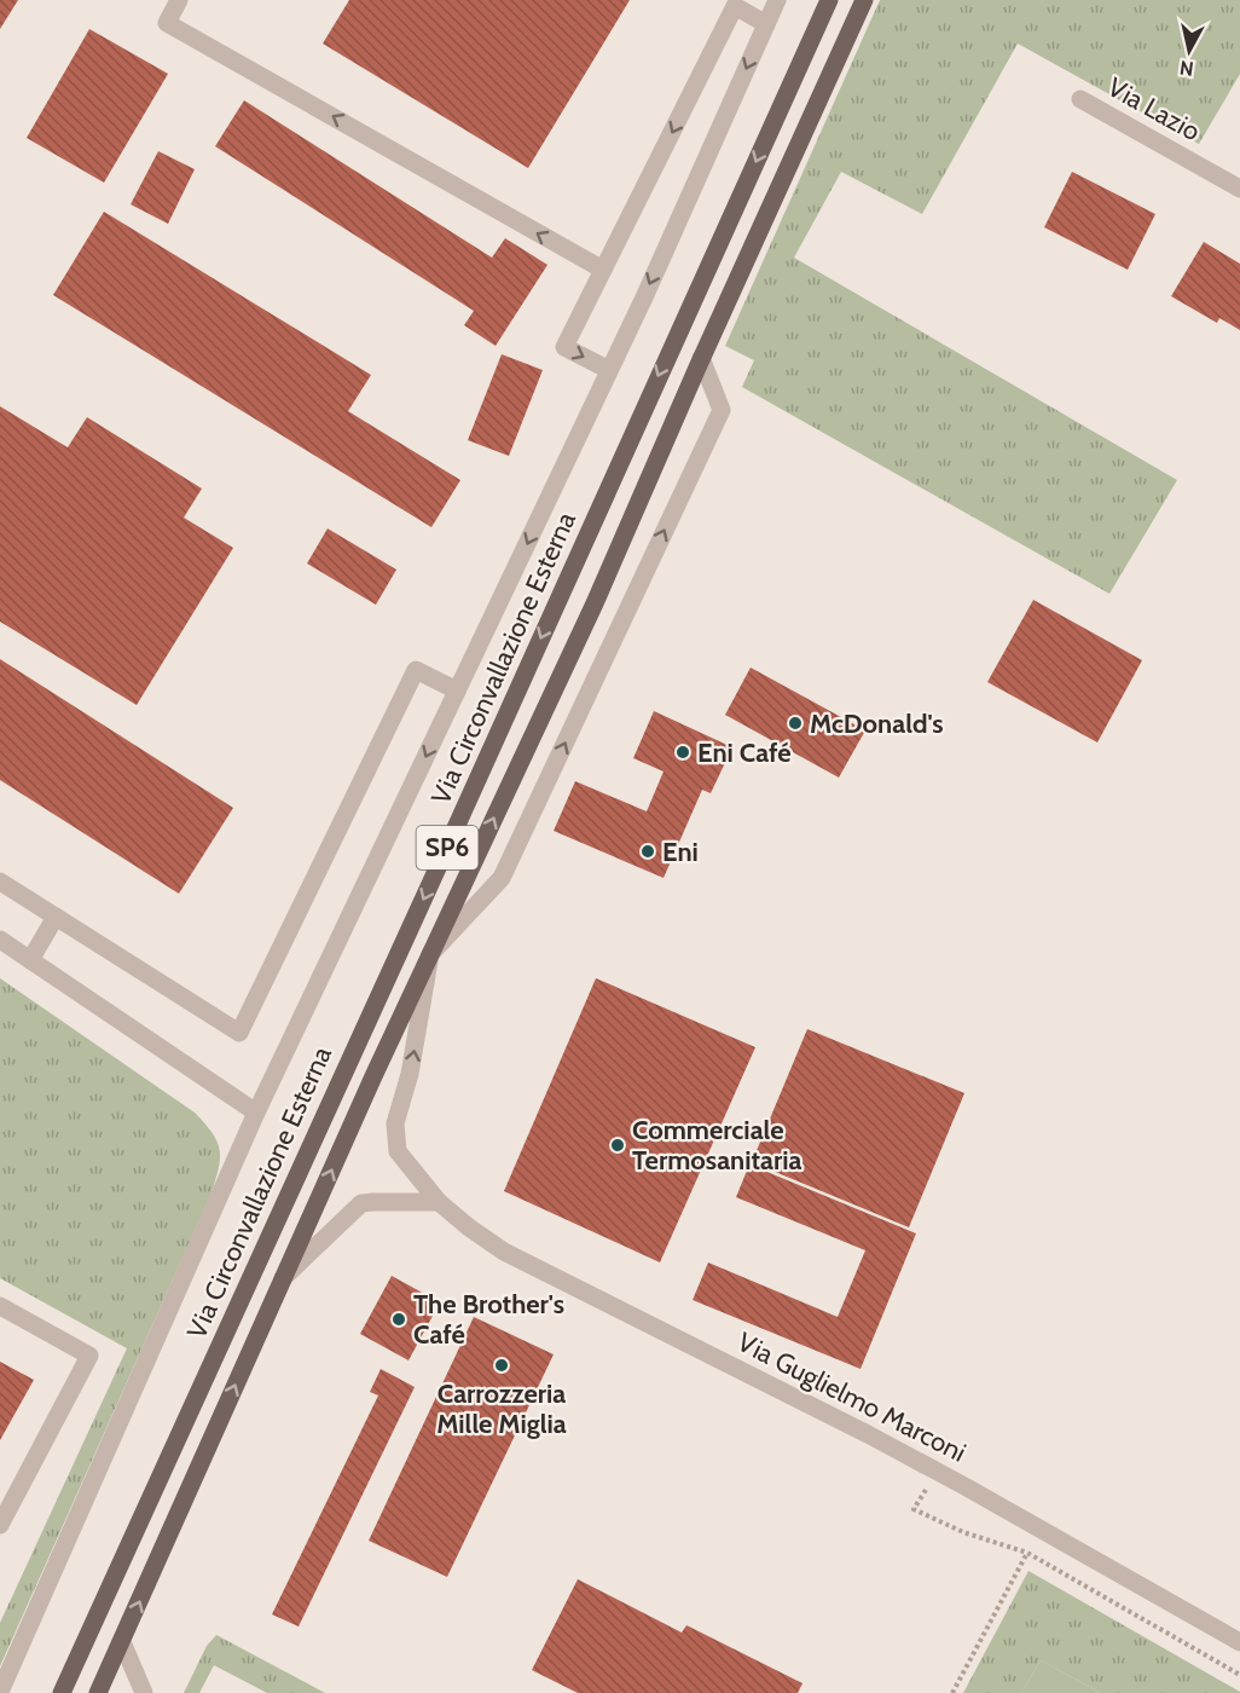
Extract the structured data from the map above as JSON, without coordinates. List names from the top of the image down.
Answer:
{
  "streets": {
    "main road": ["Via Circonvallazione Esterna", "SP6"],
    "street": ["Via Lazio", "Via Guglielmo Marconi"]
  },
  "crossings": [
    ["SP6", "Via Guglielmo Marconi"]
  ],
  "places": [
    "McDonald's",
    "Eni Café",
    "Eni",
    "Commerciale Termosanitaria",
    "The Brother's Café",
    "Carrozzeria Mille Miglia"
  ],
  "north": "bottom"
}
